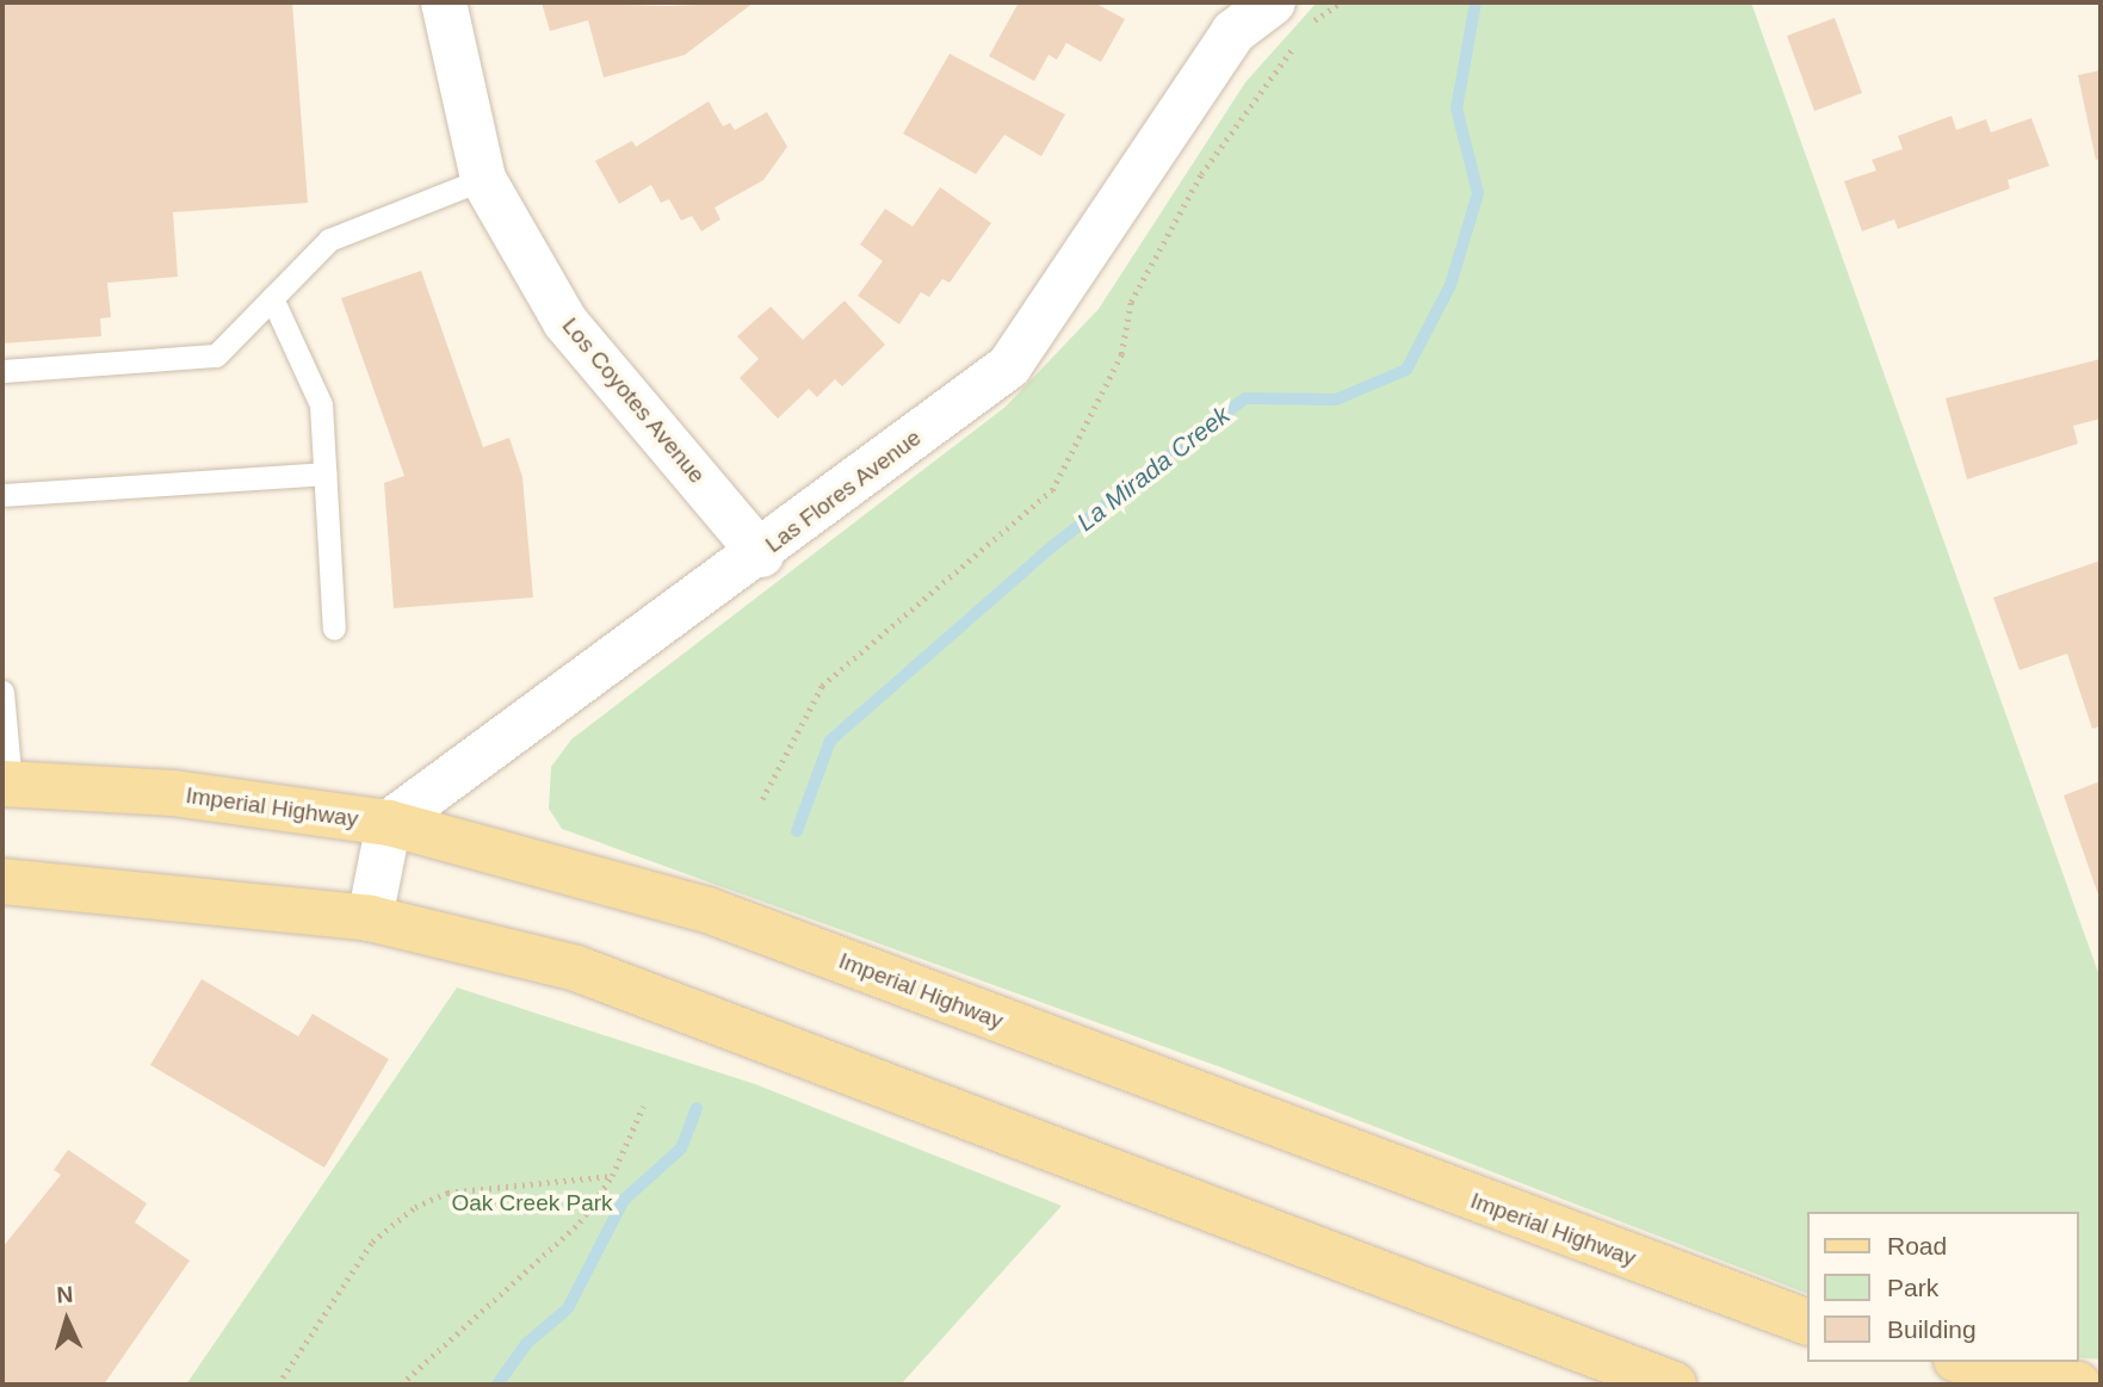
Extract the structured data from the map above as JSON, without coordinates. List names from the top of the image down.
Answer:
{
  "streets": {
    "main road": ["Imperial Highway"],
    "street": ["Los Coyotes Avenue", "Las Flores Avenue"]
  },
  "crossings": [
    ["Los Coyotes Avenue", "Las Flores Avenue"],
    ["Las Flores Avenue", "Imperial Highway"]
  ],
  "water": ["La Mirada Creek"],
  "parks": ["Oak Creek Park"],
  "legend": ["Road", "Park", "Building"],
  "north": "top"
}
